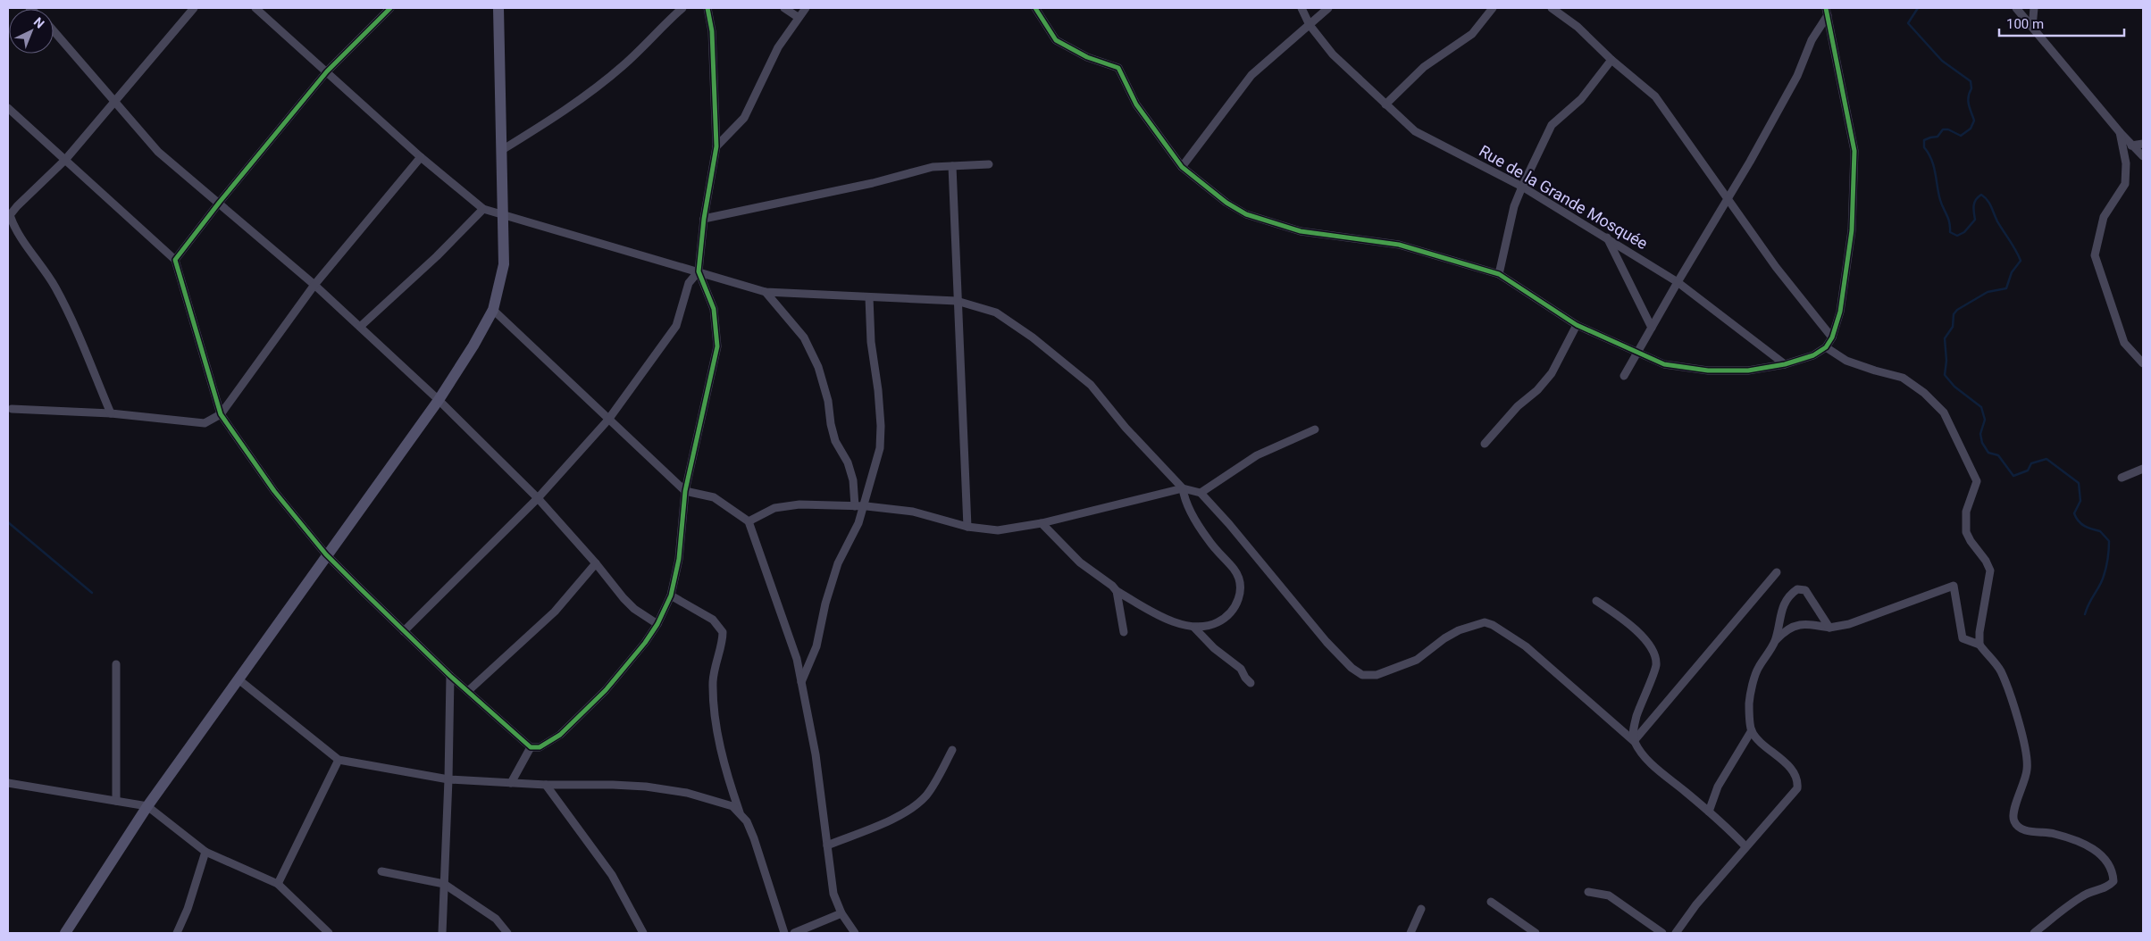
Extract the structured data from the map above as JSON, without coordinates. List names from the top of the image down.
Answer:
{
  "streets": {
    "street": ["Rue de la Grande Mosquée"]
  },
  "scale_bar": "100 m",
  "north": "top right"
}
